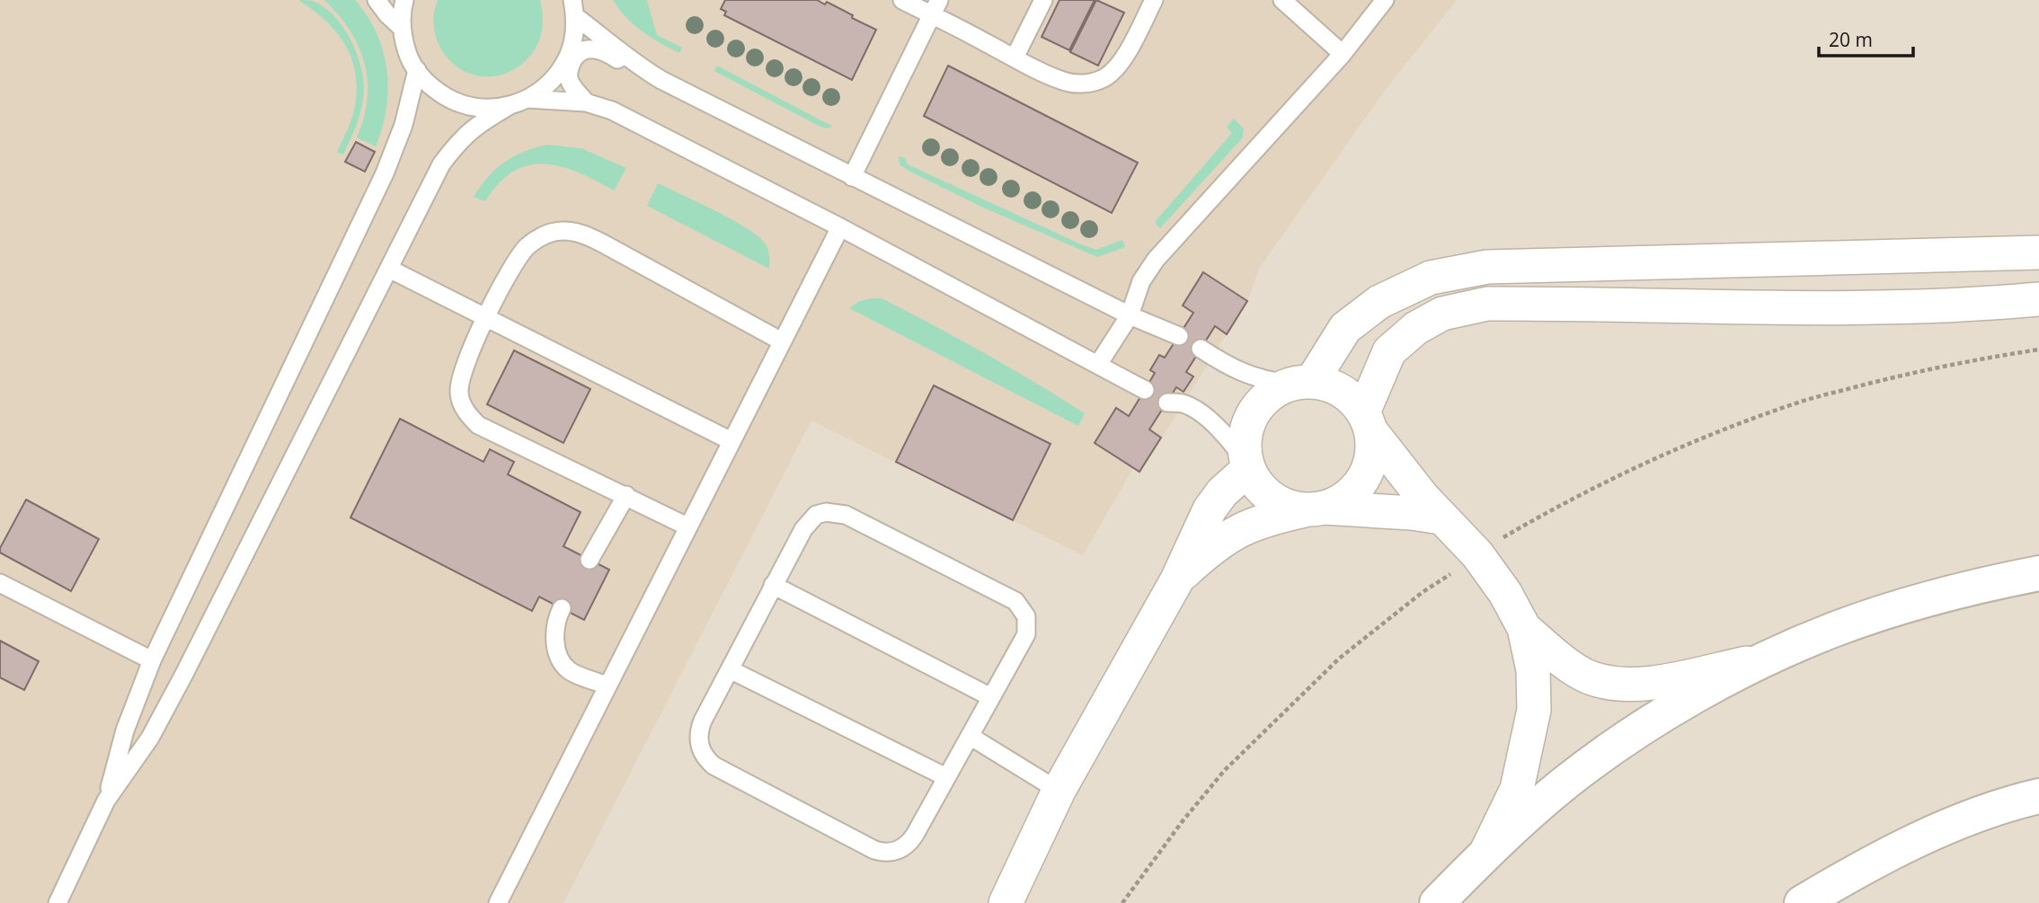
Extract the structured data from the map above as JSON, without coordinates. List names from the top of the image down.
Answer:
{
  "scale_bar": "20 m"
}
